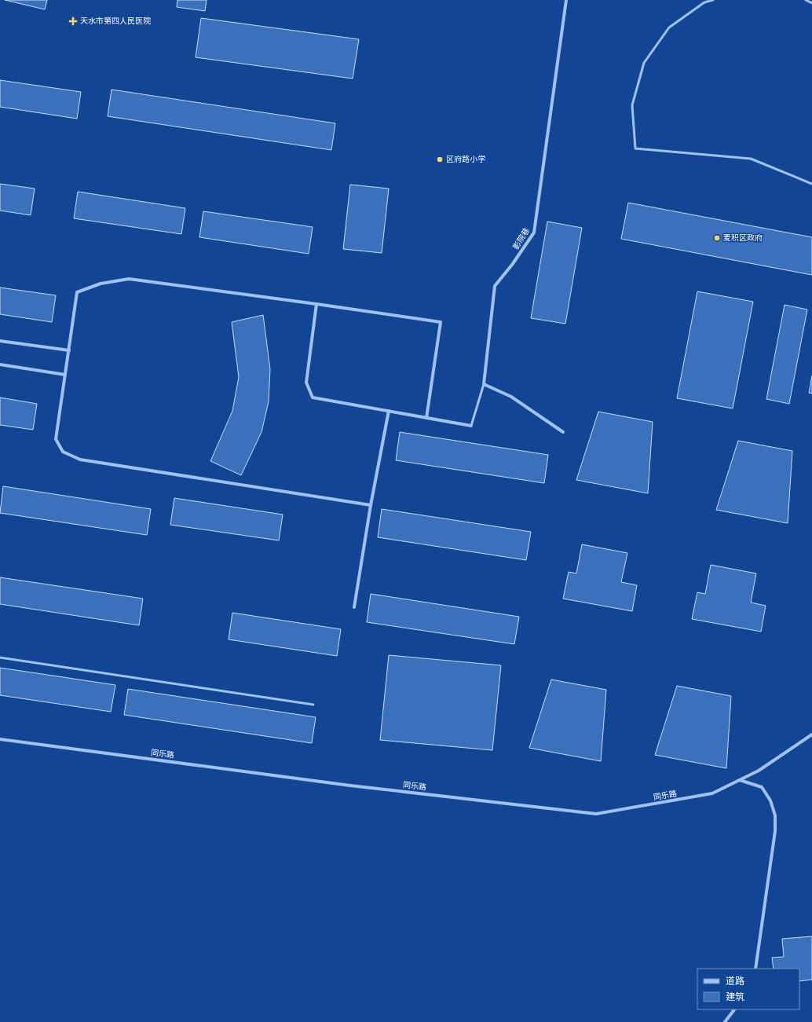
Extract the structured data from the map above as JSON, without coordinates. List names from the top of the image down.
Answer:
{
  "streets": {
    "street": ["影院巷", "同乐路"]
  },
  "places": {
    "health": ["天水市第四人民医院"],
    "other": ["区府路小学", "麦积区政府"]
  },
  "legend": ["道路", "建筑"]
}
